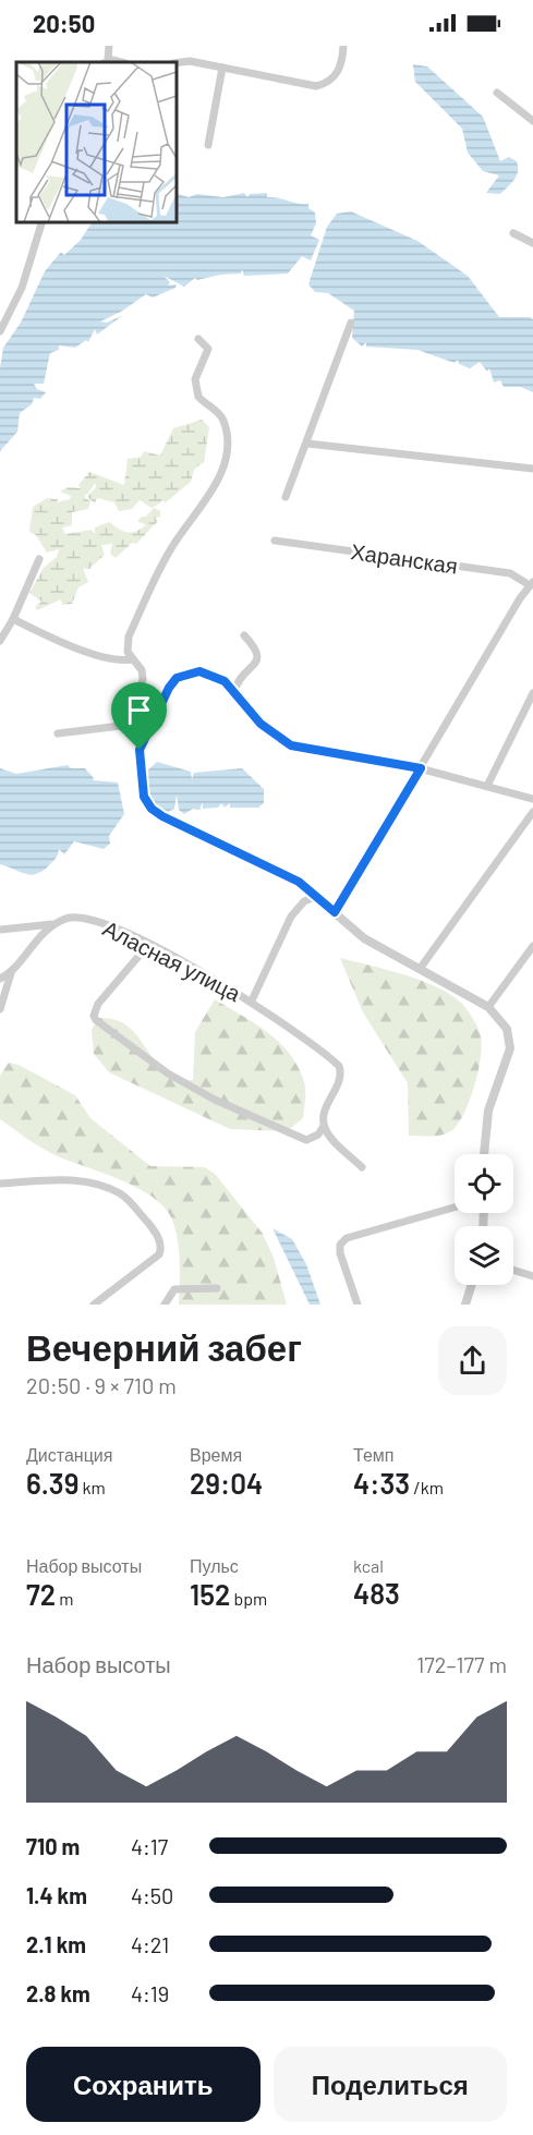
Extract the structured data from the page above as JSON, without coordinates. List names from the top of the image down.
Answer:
{
  "streets": {
    "street": ["Харанская", "Аласная улица"]
  },
  "page": {
    "status": "20:50",
    "heading": ["Вечерний забег", "20:50 · 9 × 710 m"],
    "stats": [
      ["Дистанция", "6.39 km"],
      ["Время", "29:04"],
      ["Темп", "4:33 /km"],
      ["Набор высоты", "72 m"],
      ["Пульс", "152 bpm"],
      ["kcal", "483"]
    ],
    "chart": ["Набор высоты", "172–177 m"],
    "list": [
      {
        "name": "710 m",
        "note": "4:17"
      },
      {
        "name": "1.4 km",
        "note": "4:50"
      },
      {
        "name": "2.1 km",
        "note": "4:21"
      },
      {
        "name": "2.8 km",
        "note": "4:19"
      }
    ],
    "buttons": ["Сохранить", "Поделиться"]
  }
}
